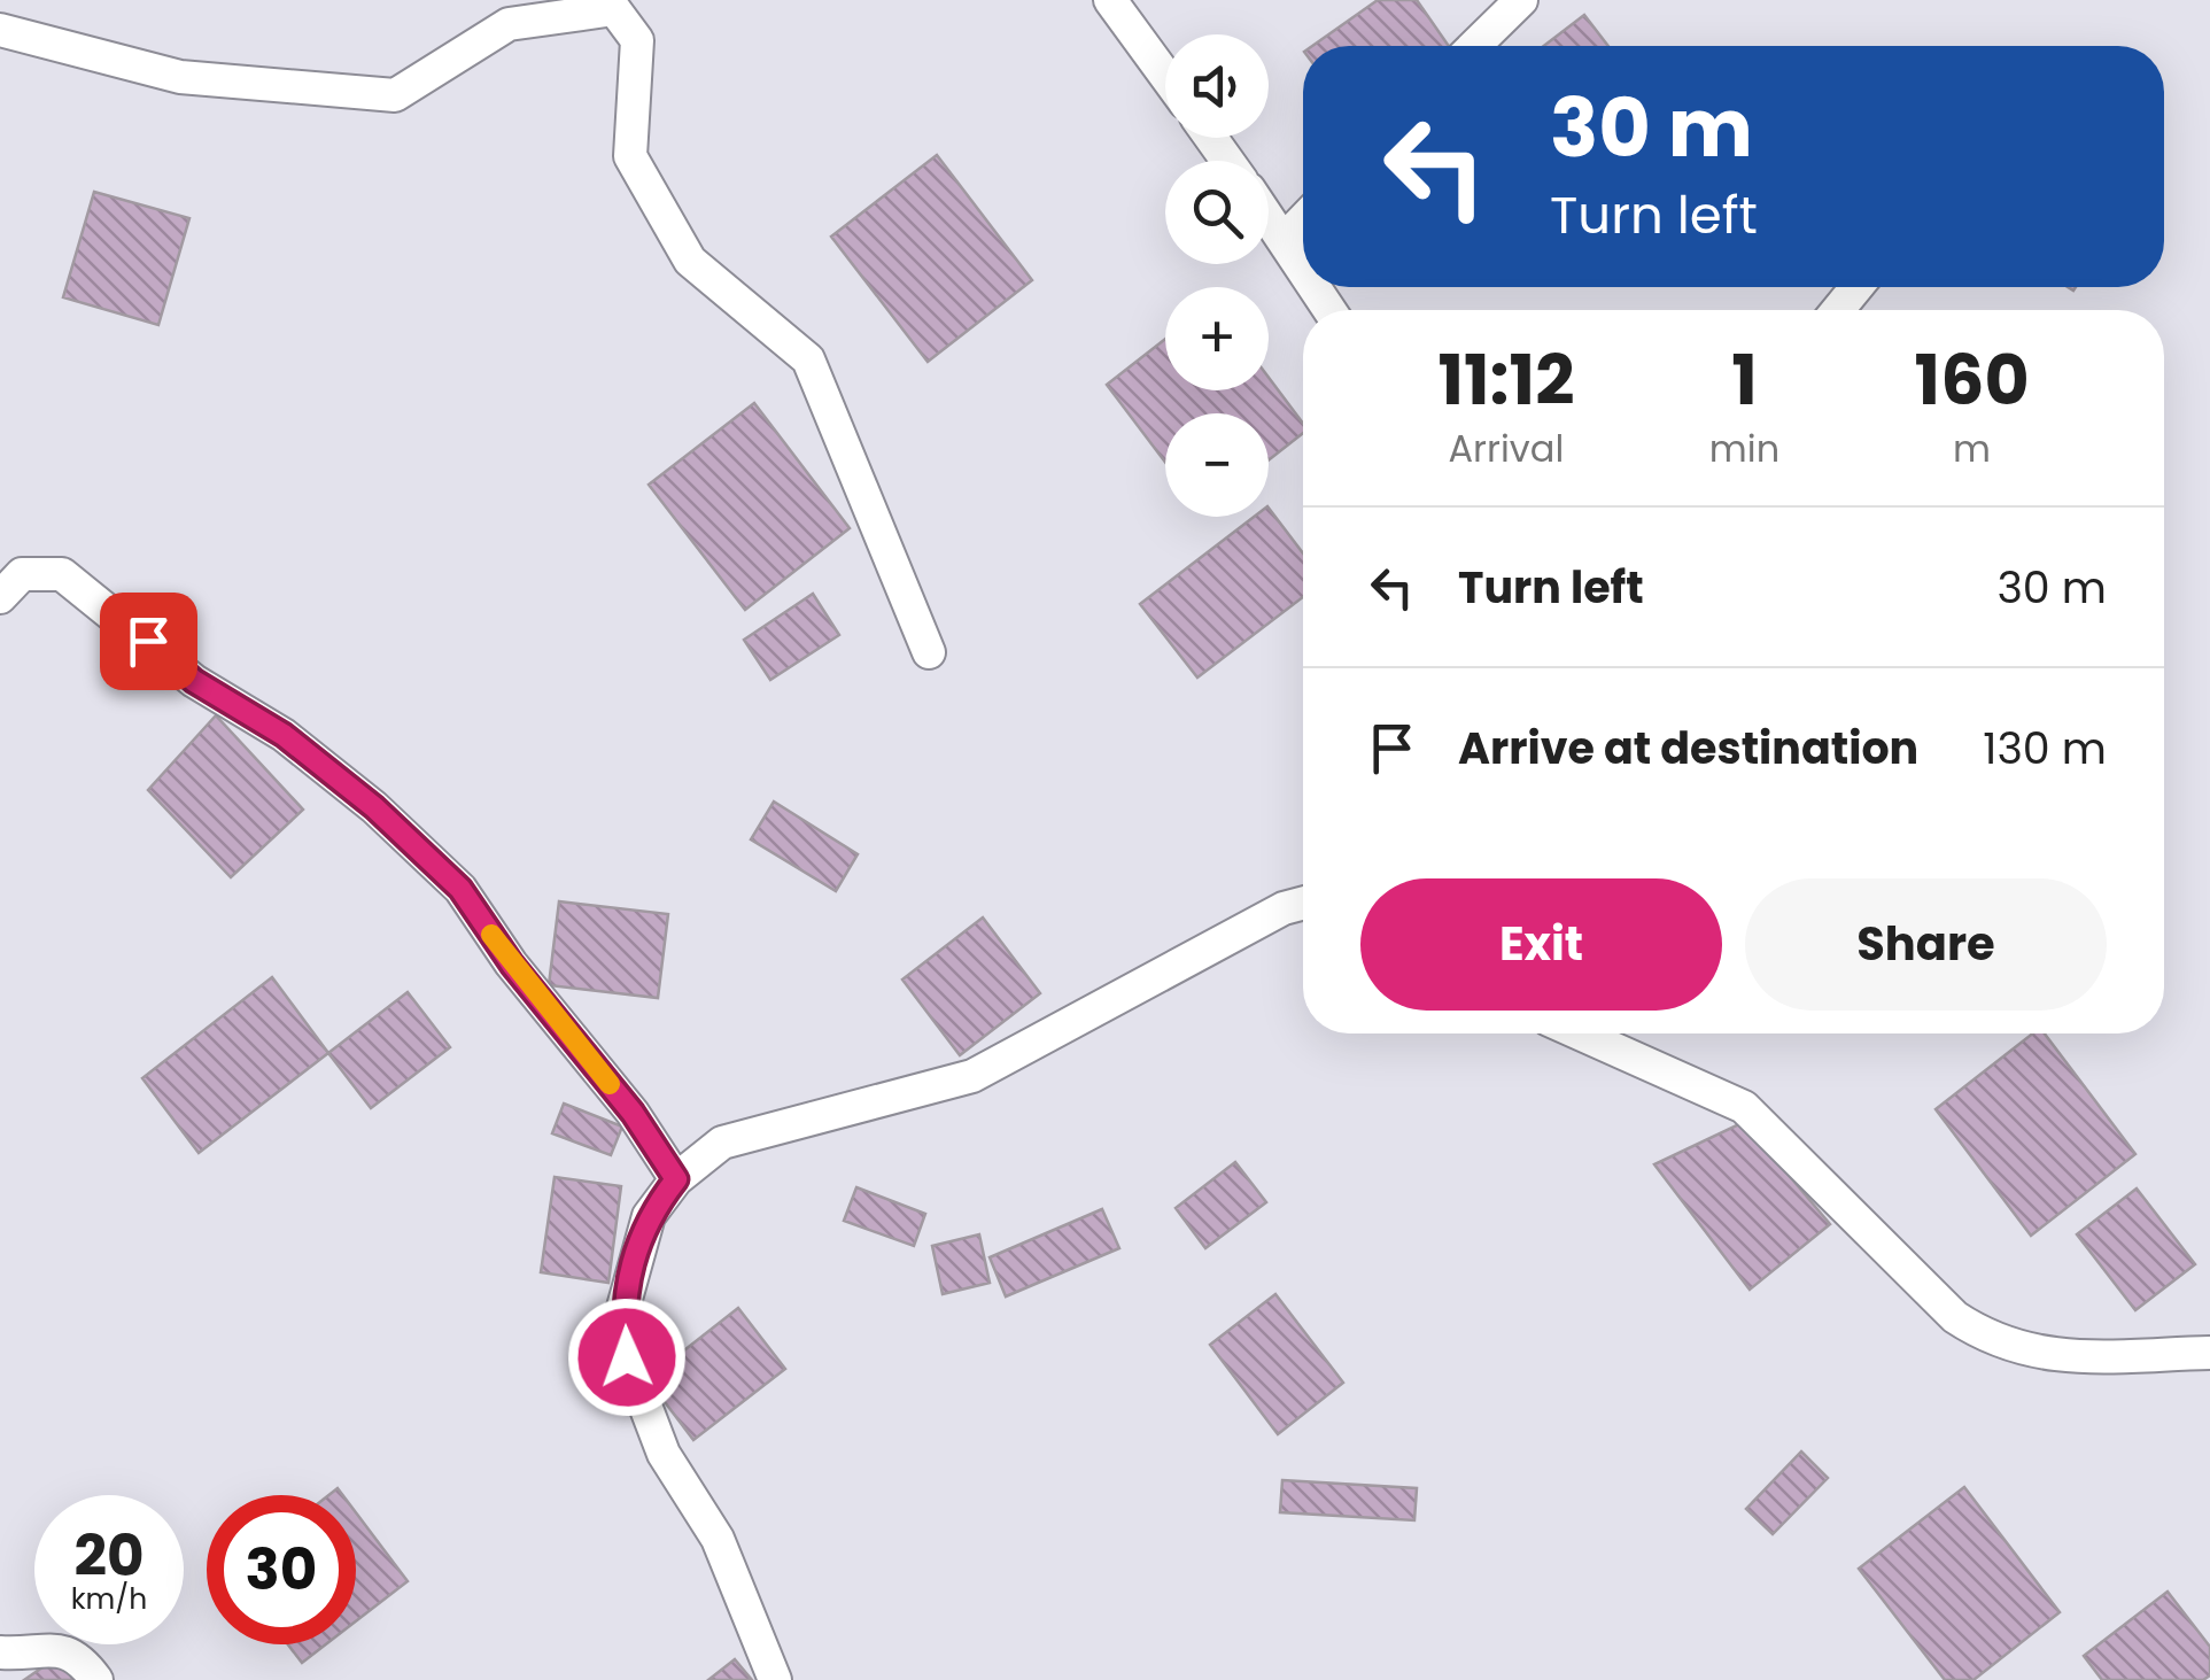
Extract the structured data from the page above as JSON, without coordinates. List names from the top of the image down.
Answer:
{
  "page": {
    "map_buttons": ["+", "−"],
    "turn": ["30 m", "Turn left"],
    "eta": [
      "11:12",
      "Arrival",
      "1",
      "min",
      "160",
      "m"
    ],
    "list": [
      {
        "name": "Turn left",
        "value": "30 m"
      },
      {
        "name": "Arrive at destination",
        "value": "130 m"
      }
    ],
    "buttons": ["Exit", "Share"],
    "speed": "20 km/h",
    "limit": "30"
  }
}
